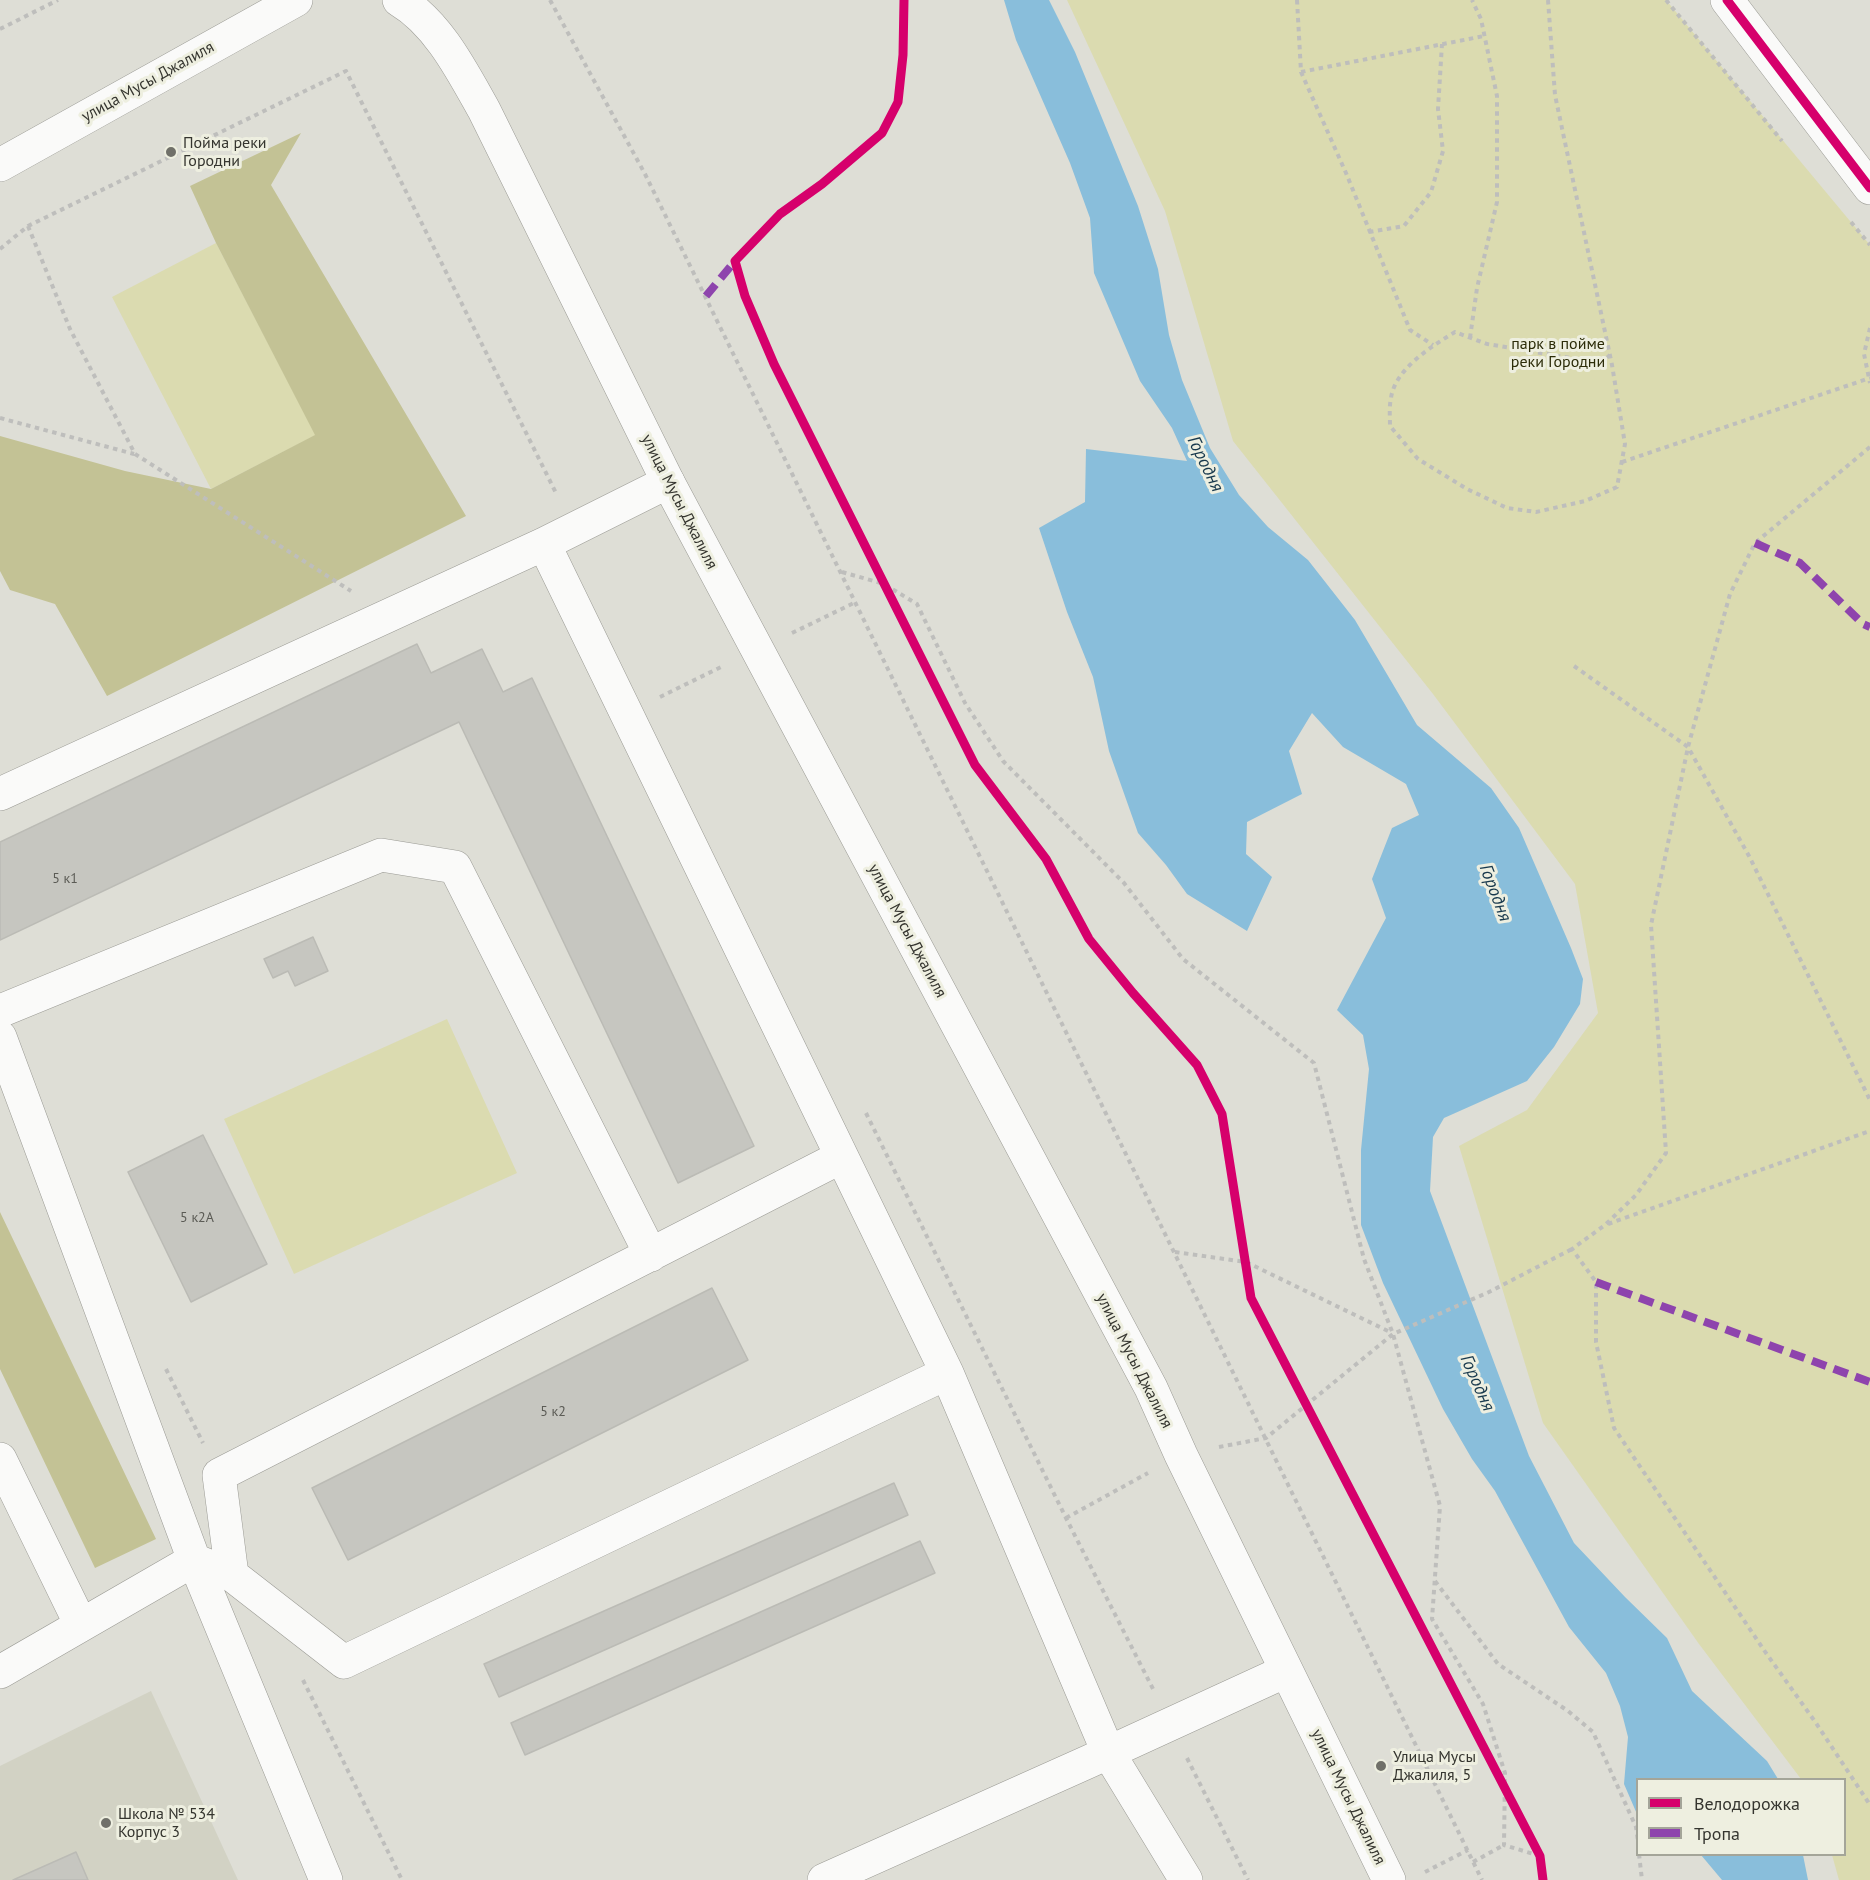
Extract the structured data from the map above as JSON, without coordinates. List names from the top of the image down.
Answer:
{
  "streets": {
    "main road": ["улица Мусы Джалиля"]
  },
  "water": ["Городня"],
  "parks": ["парк в пойме реки Городни"],
  "places": ["Пойма реки Городни", "Улица Мусы Джалиля, 5", "Школа № 534 Корпус 3"],
  "house_numbers": ["5 к1", "5 к2А", "5 к2"],
  "legend": ["Велодорожка", "Тропа"]
}
